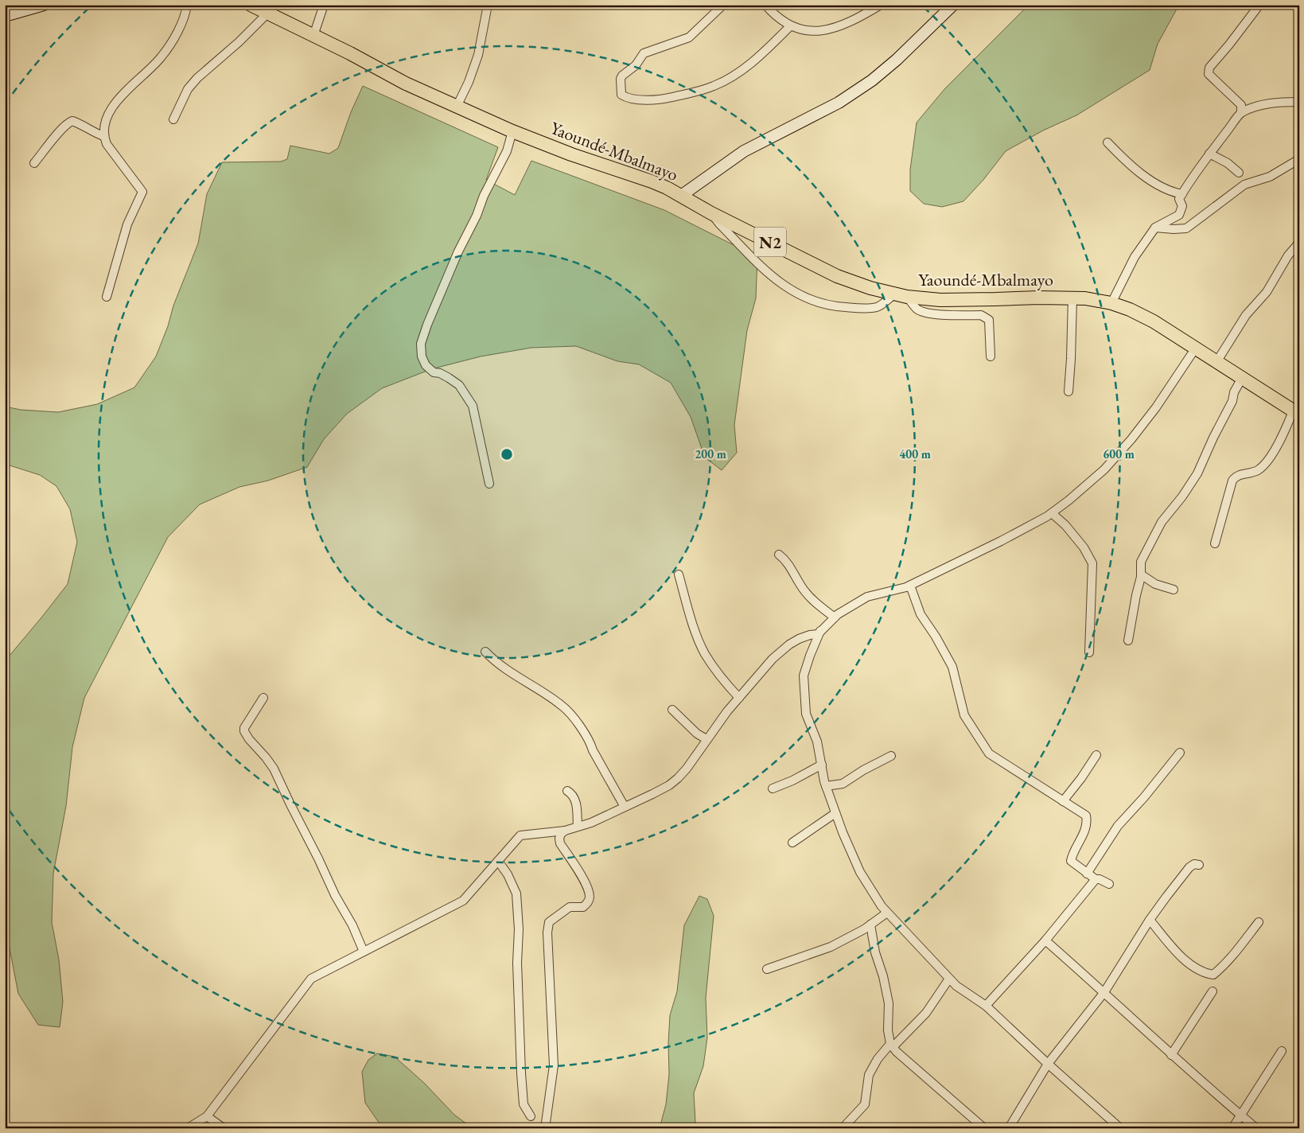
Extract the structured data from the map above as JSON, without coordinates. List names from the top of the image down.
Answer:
{
  "streets": {
    "highway": ["Yaoundé-Mbalmayo", "N2"]
  },
  "rings": ["200 m", "400 m", "600 m"]
}
